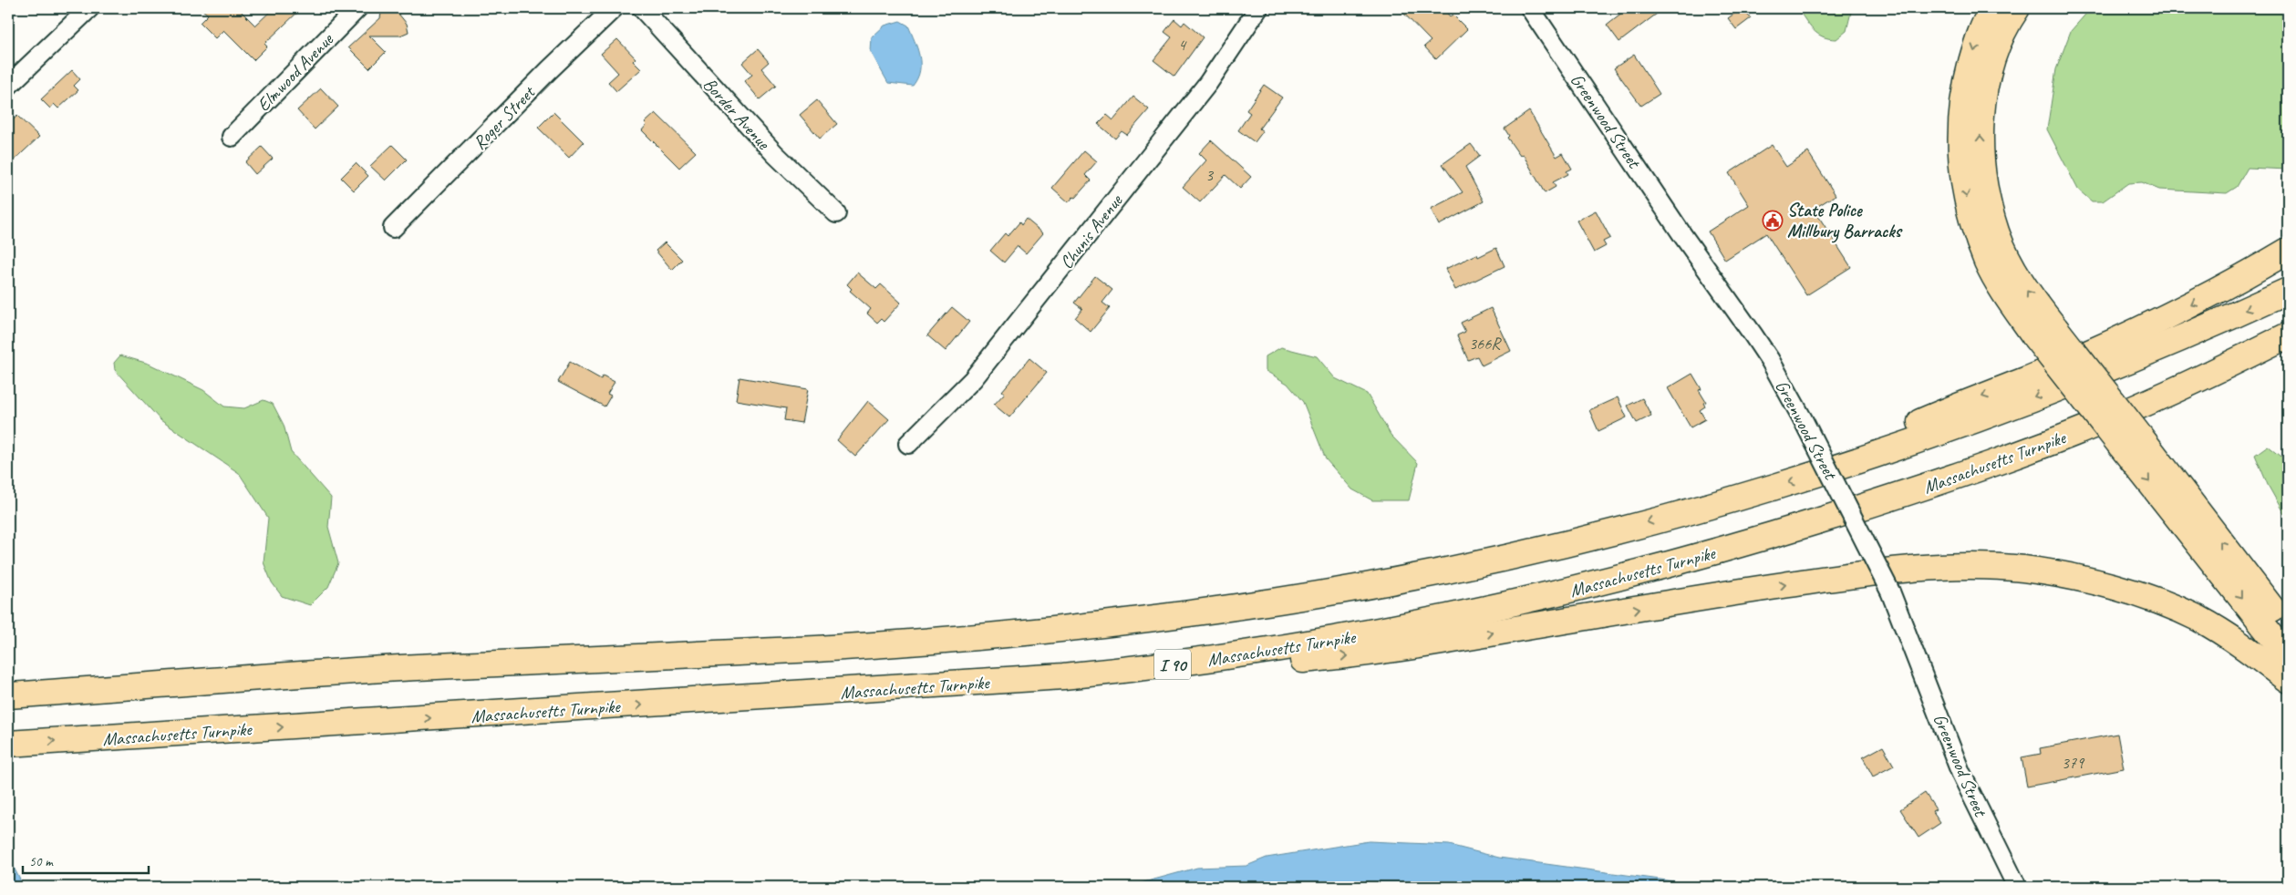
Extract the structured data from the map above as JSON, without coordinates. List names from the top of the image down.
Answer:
{
  "streets": {
    "highway": ["Massachusetts Turnpike", "I 90"],
    "street": [
      "Elmwood Avenue",
      "Border Avenue",
      "Roger Street",
      "Greenwood Street",
      "Chunis Avenue"
    ]
  },
  "places": {
    "public building": ["State Police Millbury Barracks"]
  },
  "house_numbers": [
    "4",
    "3",
    "366R",
    "379"
  ],
  "scale_bar": "50 m"
}
